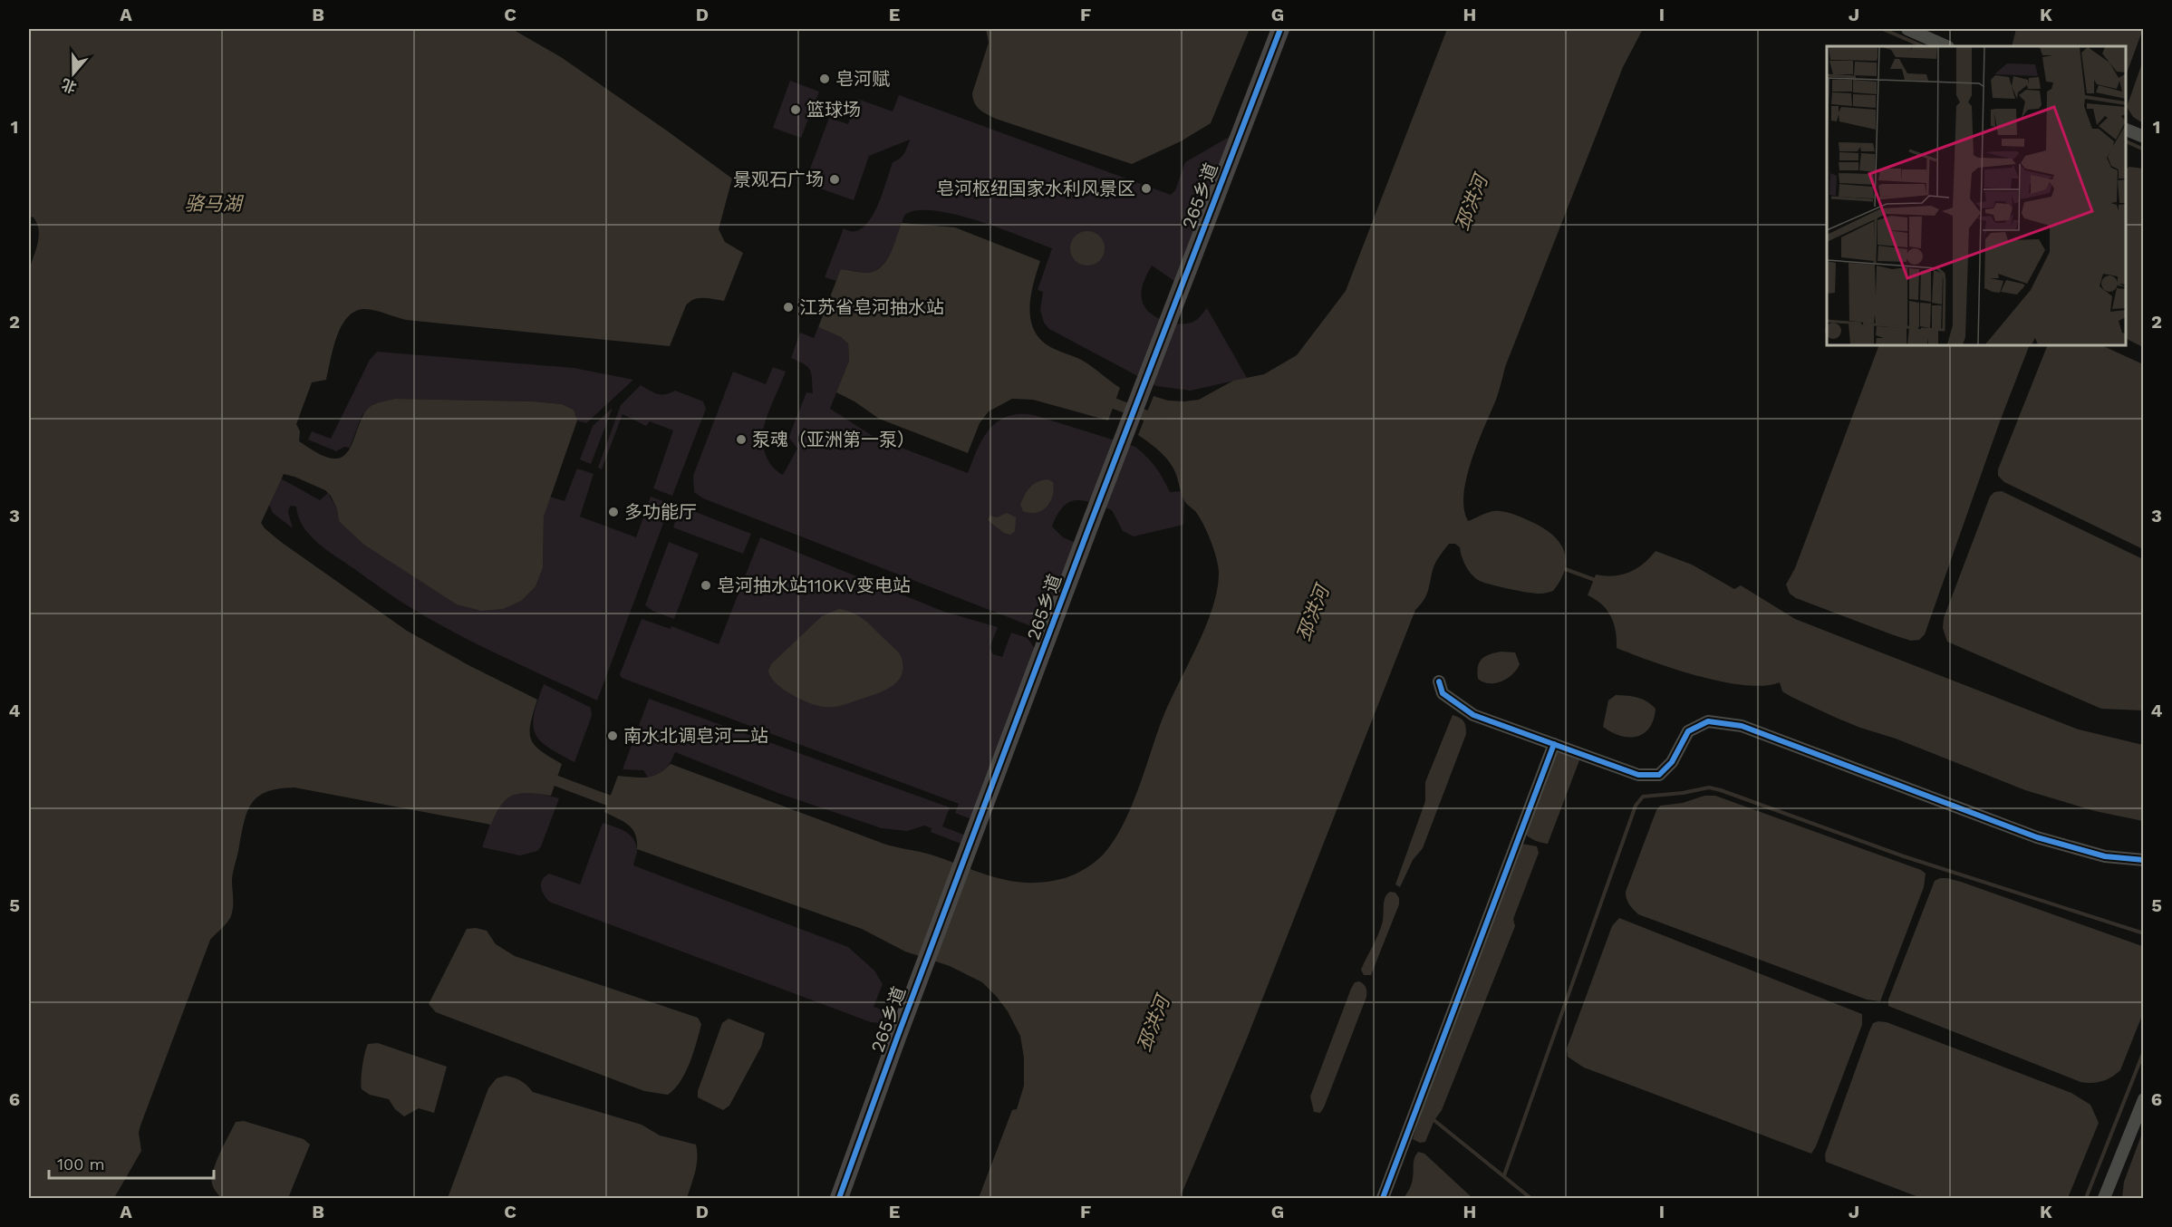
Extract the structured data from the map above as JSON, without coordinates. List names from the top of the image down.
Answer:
{
  "streets": {
    "street": ["265乡道"]
  },
  "water": ["邳洪河", "骆马湖"],
  "places": [
    "皂河赋",
    "篮球场",
    "景观石广场",
    "皂河枢纽国家水利风景区",
    "江苏省皂河抽水站",
    "泵魂（亚洲第一泵）",
    "多功能厅",
    "皂河抽水站110KV变电站",
    "南水北调皂河二站"
  ],
  "scale_bar": "100 m",
  "north": "bottom",
  "grid": {
    "columns": [
      "A",
      "B",
      "C",
      "D",
      "E",
      "F",
      "G",
      "H",
      "I",
      "J",
      "K"
    ],
    "rows": [
      "1",
      "2",
      "3",
      "4",
      "5",
      "6"
    ]
  }
}
